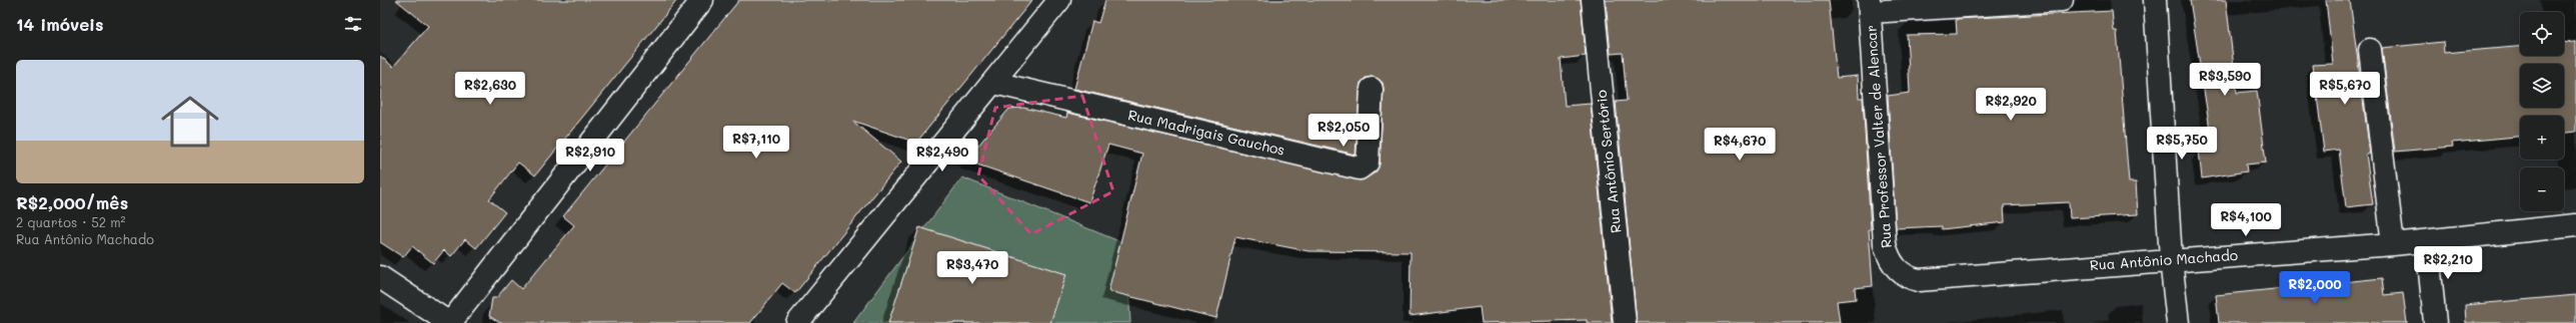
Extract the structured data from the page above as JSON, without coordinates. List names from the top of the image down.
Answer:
{
  "streets": {
    "street": [
      "Rua Madrigais Gauchos",
      "Rua Professor Valter de Alencar",
      "Rua Antônio Sertório",
      "Rua Antônio Machado"
    ]
  },
  "crossings": [
    ["Rua Professor Valter de Alencar", "Rua Antônio Machado"]
  ],
  "page": {
    "heading": "14 imóveis",
    "map_buttons": ["+", "−"],
    "list": [
      {
        "name": "R$2,000/mês",
        "note": "2 quartos · 52 m² · Rua Antônio Machado"
      }
    ],
    "price": [
      "R$3,590",
      "R$2,630",
      "R$5,670",
      "R$2,920",
      "R$2,050",
      "R$7,110",
      "R$5,750",
      "R$4,670",
      "R$2,910",
      "R$2,490",
      "R$4,100",
      "R$2,210",
      "R$3,470",
      "R$2,000"
    ]
  }
}
